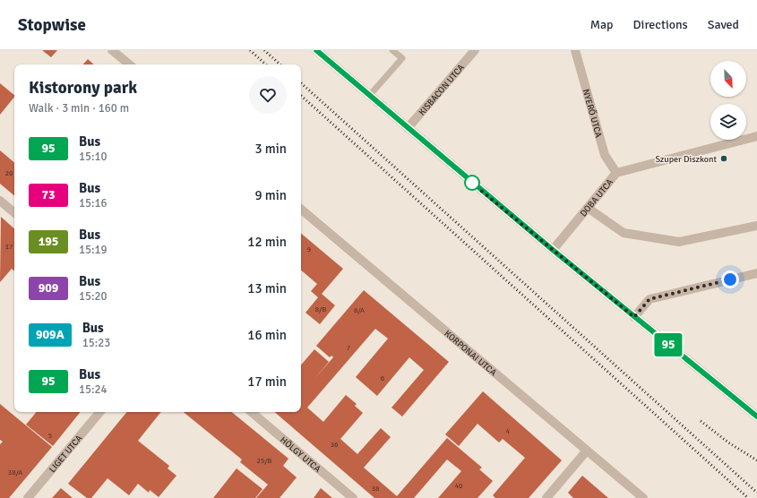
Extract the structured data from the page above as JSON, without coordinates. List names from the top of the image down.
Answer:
{
  "streets": {
    "street": [
      "KISBACON UTCA",
      "NYERŐ UTCA",
      "DOBA UTCA",
      "KORPONAI UTCA",
      "LIGET UTCA",
      "HÖLGY UTCA"
    ]
  },
  "crossings": [
    ["NYERŐ UTCA", "DOBA UTCA"]
  ],
  "places": ["Szuper Diszkont"],
  "lines": ["bus line 95"],
  "house_numbers": [
    "20",
    "17",
    "9",
    "8/B",
    "8/A",
    "7",
    "6",
    "4",
    "5",
    "36",
    "25/B",
    "38/A",
    "40",
    "38"
  ],
  "north": "bottom right",
  "page": {
    "header": "Stopwise",
    "nav": ["Map", "Directions", "Saved"],
    "on_map": "95",
    "heading": ["Kistorony park", "Walk · 3 min · 160 m"],
    "list": [
      {
        "mark": "95",
        "name": "Bus",
        "note": "15:10",
        "value": "3 min"
      },
      {
        "mark": "73",
        "name": "Bus",
        "note": "15:16",
        "value": "9 min"
      },
      {
        "mark": "195",
        "name": "Bus",
        "note": "15:19",
        "value": "12 min"
      },
      {
        "mark": "909",
        "name": "Bus",
        "note": "15:20",
        "value": "13 min"
      },
      {
        "mark": "909A",
        "name": "Bus",
        "note": "15:23",
        "value": "16 min"
      },
      {
        "mark": "95",
        "name": "Bus",
        "note": "15:24",
        "value": "17 min"
      }
    ]
  }
}
